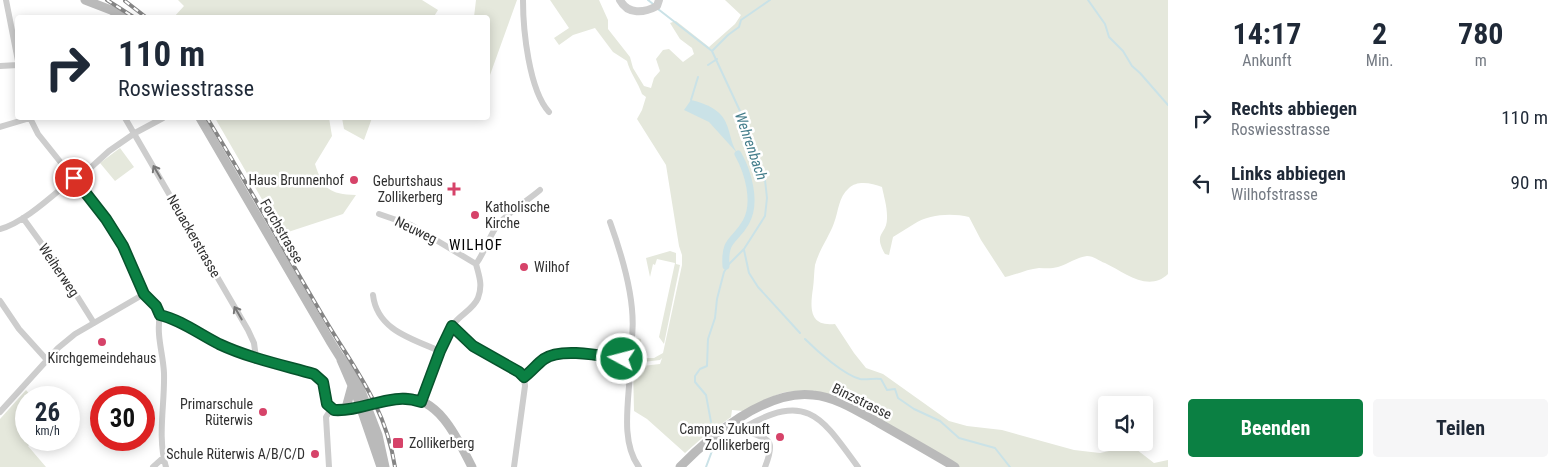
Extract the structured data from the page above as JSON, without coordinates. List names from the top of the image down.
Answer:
{
  "streets": {
    "main road": ["Forchstrasse", "Binzstrasse"],
    "street": ["Neuweg", "Neuackerstrasse", "Weiherweg"]
  },
  "one_way": ["Neuackerstrasse"],
  "districts": ["WILHOF"],
  "water": ["Wehrenbach"],
  "places": {
    "other": [
      "Haus Brunnenhof",
      "Katholische Kirche",
      "Wilhof",
      "Kirchgemeindehaus",
      "Primarschule Rüterwis",
      "Campus Zukunft Zollikerberg",
      "Schule Rüterwis A/B/C/D"
    ],
    "health": ["Geburtshaus Zollikerberg"],
    "transit": ["Zollikerberg"]
  },
  "page": {
    "eta": [
      "14:17",
      "Ankunft",
      "2",
      "Min.",
      "780",
      "m"
    ],
    "turn": ["110 m", "Roswiesstrasse"],
    "list": [
      {
        "name": "Rechts abbiegen",
        "note": "Roswiesstrasse",
        "value": "110 m"
      },
      {
        "name": "Links abbiegen",
        "note": "Wilhofstrasse",
        "value": "90 m"
      }
    ],
    "speed": "26 km/h",
    "limit": "30",
    "buttons": ["Beenden", "Teilen"]
  }
}
